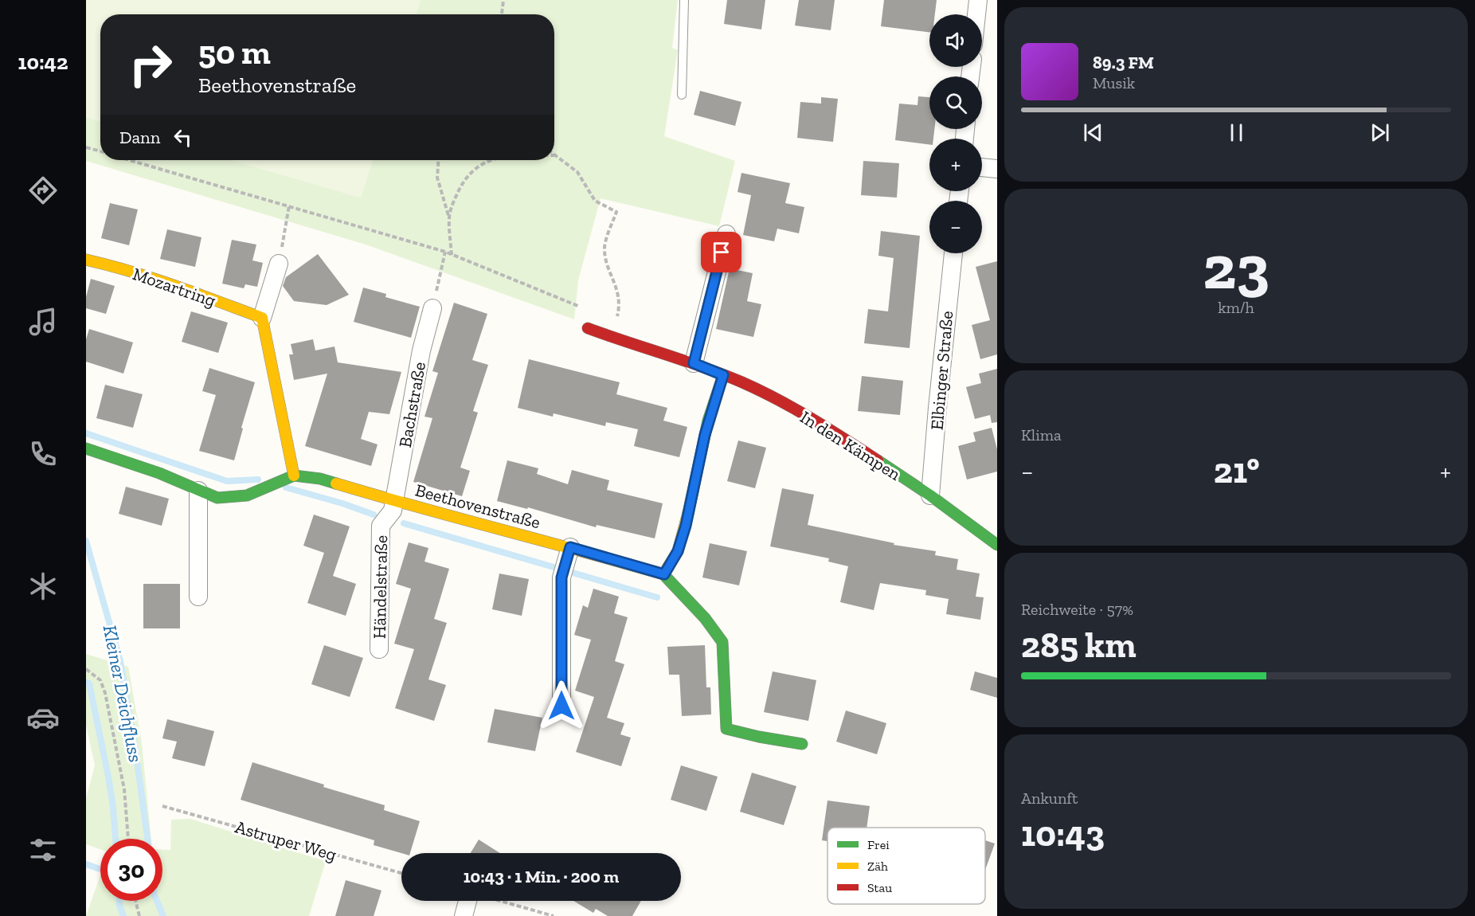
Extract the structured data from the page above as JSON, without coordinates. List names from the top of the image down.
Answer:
{
  "streets": {
    "street": [
      "Mozartring",
      "Elbinger Straße",
      "Bachstraße",
      "In den Kämpen",
      "Beethovenstraße",
      "Händelstraße"
    ],
    "path": ["Astruper Weg"]
  },
  "crossings": [
    ["Elbinger Straße", "In den Kämpen"],
    ["Bachstraße", "Beethovenstraße"],
    ["Bachstraße", "Händelstraße"],
    ["Beethovenstraße", "Händelstraße"]
  ],
  "water": ["Kleiner Deichfluss"],
  "legend": ["Frei", "Zäh", "Stau"],
  "page": {
    "tabs": "10:42",
    "map_buttons": ["+", "−"],
    "turn": ["50 m", "Beethovenstraße"],
    "song": ["89.3 FM", "Musik"],
    "then": "Dann",
    "tile": [
      ["23", "km/h"],
      "Klima",
      ["Reichweite · 57%", "285 km"],
      ["Ankunft", "10:43"]
    ],
    "heat": ["−", "21°", "+"],
    "limit": "30",
    "trip": "10:43 · 1 Min. · 200 m"
  }
}
